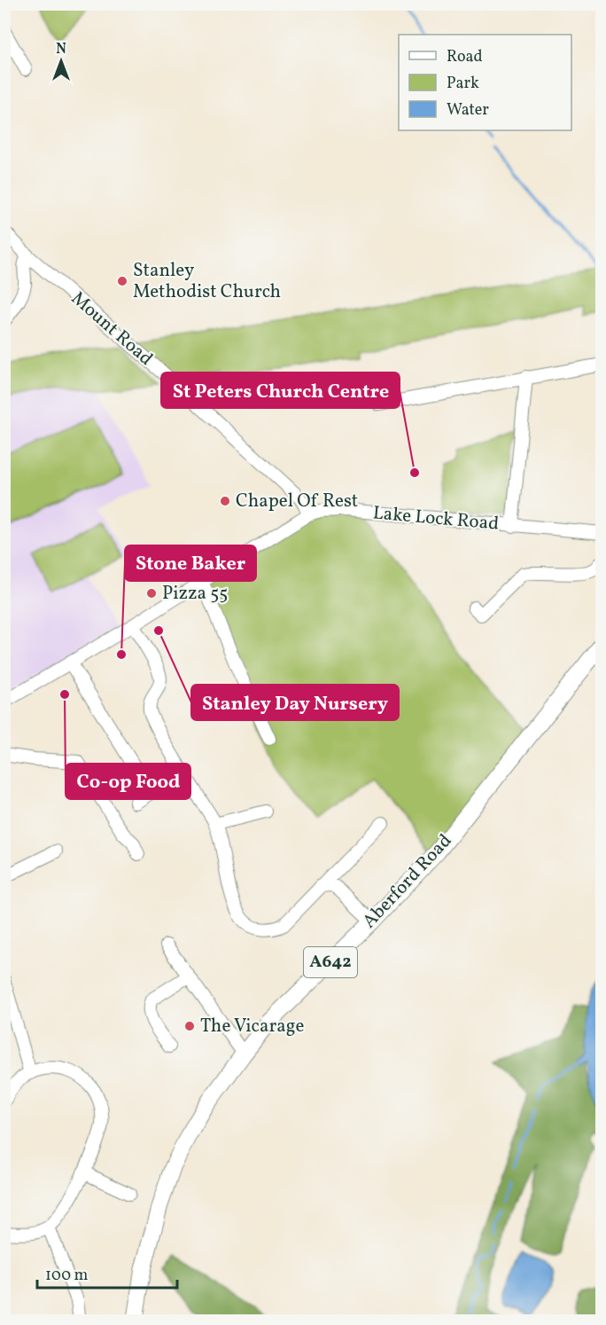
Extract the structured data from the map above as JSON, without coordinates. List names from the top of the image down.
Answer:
{
  "streets": {
    "main road": ["Aberford Road", "A642"],
    "street": ["Mount Road", "Lake Lock Road"]
  },
  "crossings": [
    ["Mount Road", "Lake Lock Road"]
  ],
  "places": [
    "Stanley Methodist Church",
    "St Peters Church Centre",
    "Chapel Of Rest",
    "Pizza 55",
    "Stanley Day Nursery",
    "Stone Baker",
    "Co-op Food",
    "The Vicarage"
  ],
  "legend": ["Road", "Park", "Water"],
  "scale_bar": "100 m",
  "north": "top"
}
